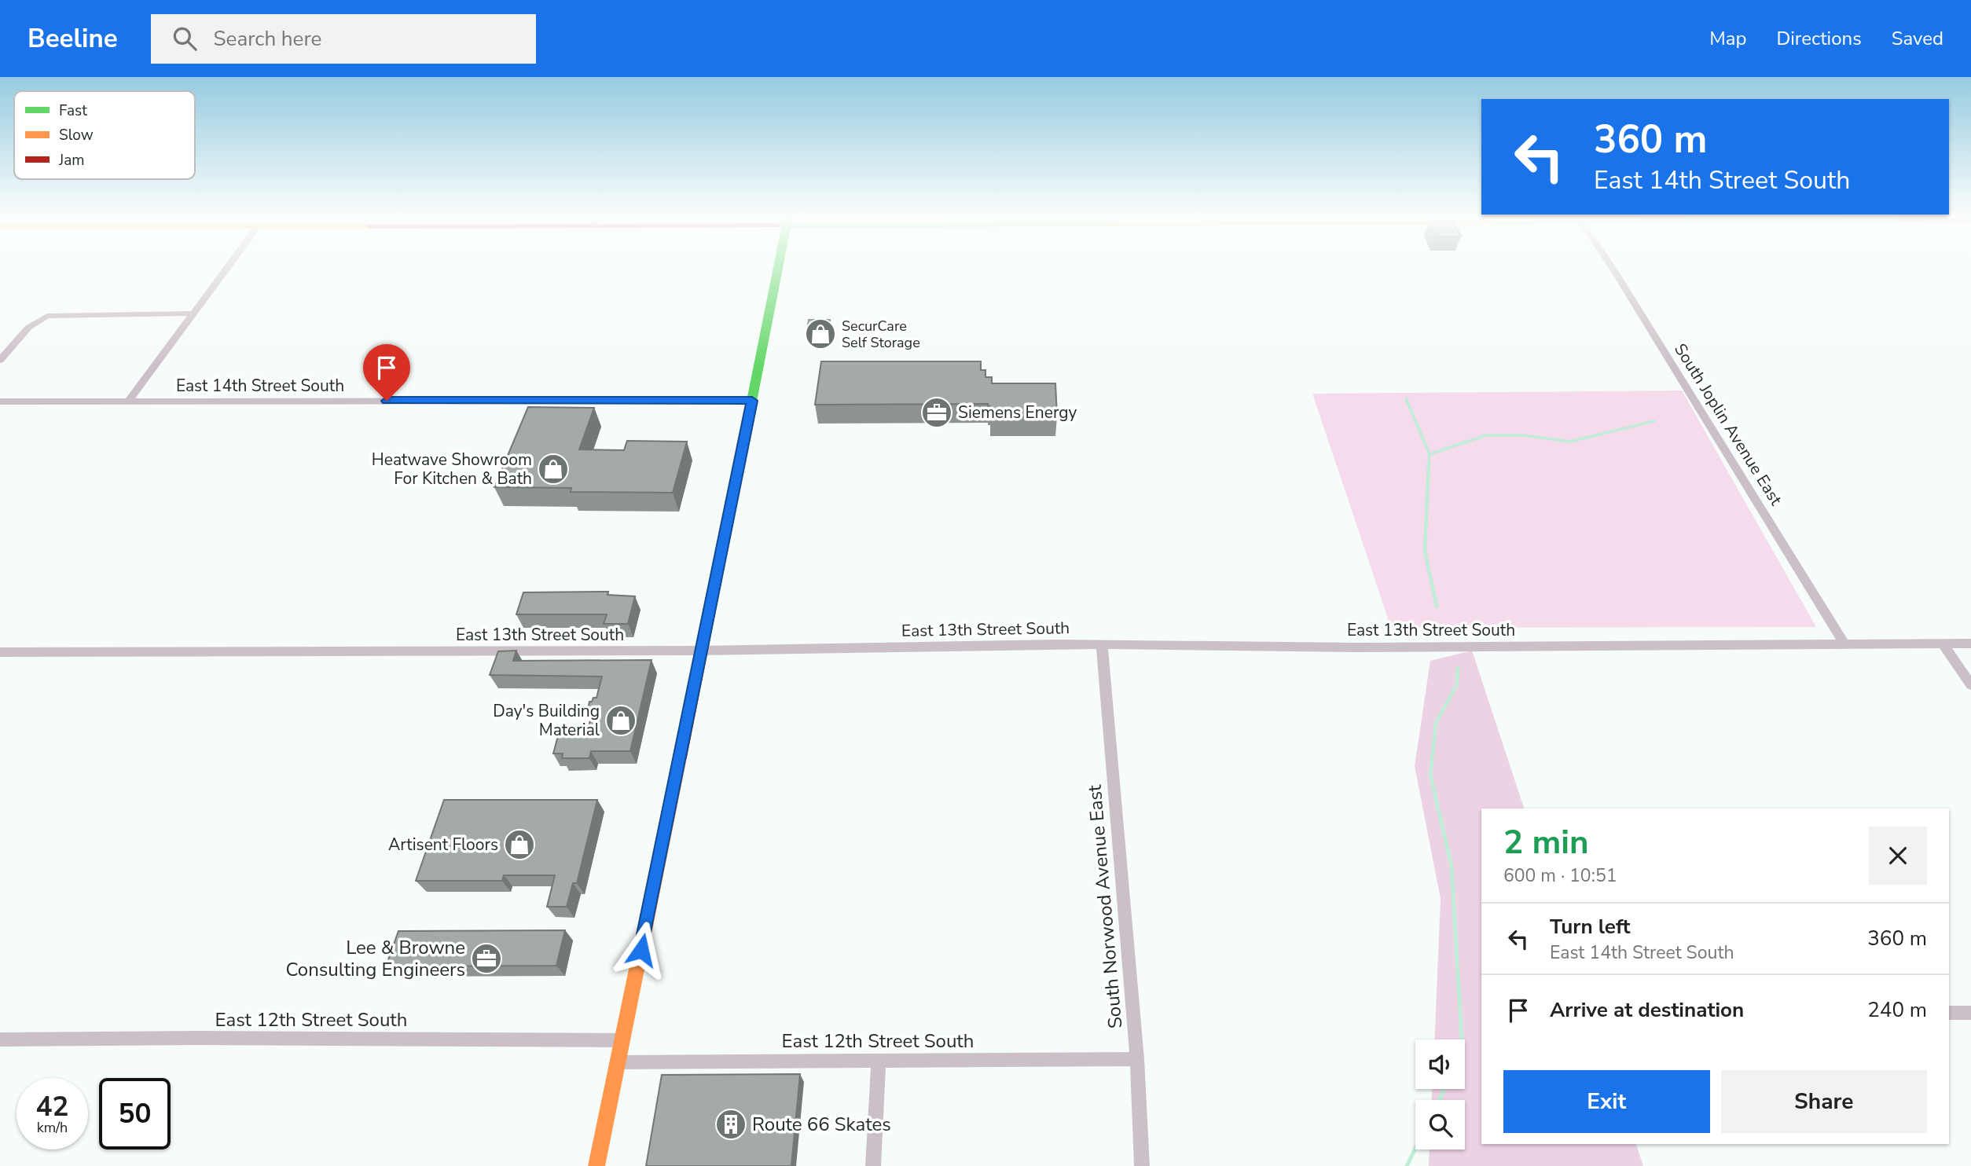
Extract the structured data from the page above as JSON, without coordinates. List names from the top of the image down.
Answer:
{
  "streets": {
    "street": [
      "East 14th Street South",
      "South Joplin Avenue East",
      "East 13th Street South",
      "South Norwood Avenue East",
      "East 12th Street South"
    ]
  },
  "crossings": [
    ["South Joplin Avenue East", "East 13th Street South"],
    ["East 13th Street South", "South Norwood Avenue East"],
    ["South Norwood Avenue East", "East 12th Street South"]
  ],
  "places": {
    "shop": [
      "SecurCare Self Storage",
      "Heatwave Showroom For Kitchen & Bath",
      "Day's Building Material",
      "Artisent Floors"
    ],
    "office": ["Siemens Energy", "Lee & Browne Consulting Engineers"],
    "building": ["Route 66 Skates"]
  },
  "legend": ["Fast", "Slow", "Jam"],
  "page": {
    "header": "Beeline",
    "search": "Search here",
    "nav": ["Map", "Directions", "Saved"],
    "turn": ["360 m", "East 14th Street South"],
    "heading": ["2 min", "600 m · 10:51"],
    "list": [
      {
        "name": "Turn left",
        "note": "East 14th Street South",
        "value": "360 m"
      },
      {
        "name": "Arrive at destination",
        "value": "240 m"
      }
    ],
    "buttons": ["Exit", "Share"],
    "speed": "42 km/h",
    "limit": "50"
  }
}
